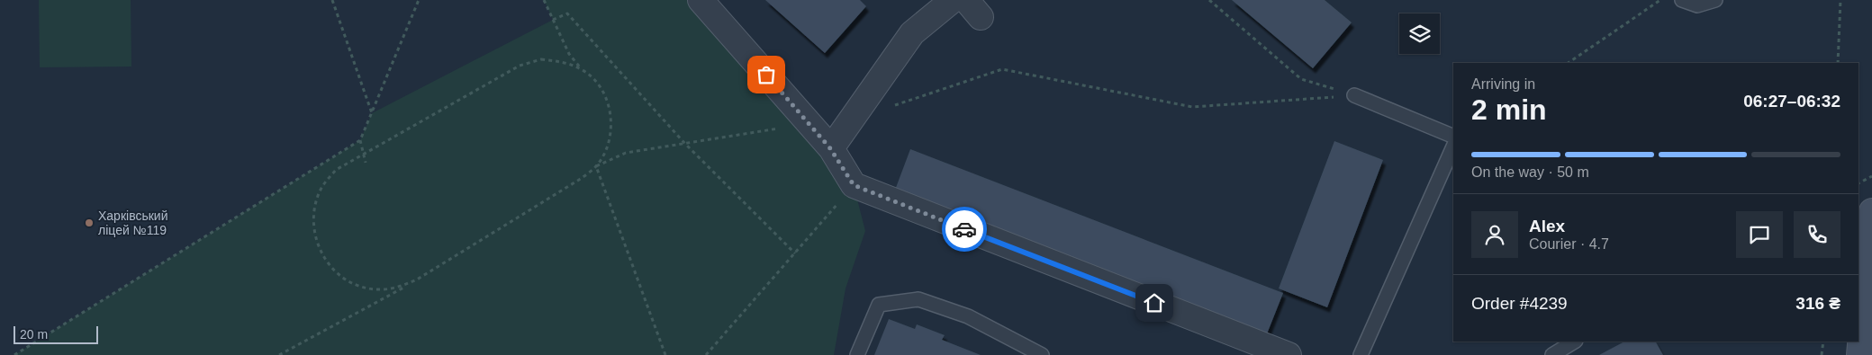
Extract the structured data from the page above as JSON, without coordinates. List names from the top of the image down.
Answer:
{
  "places": ["Харківський ліцей №119"],
  "scale_bar": "20 m",
  "page": {
    "heading": ["2 min", "Arriving in", "06:27–06:32"],
    "panel": [
      "Alex",
      "Courier · 4.7",
      "Order #4239",
      "316 ₴"
    ],
    "bar": "On the way · 50 m",
    "scale": "20 m"
  }
}
